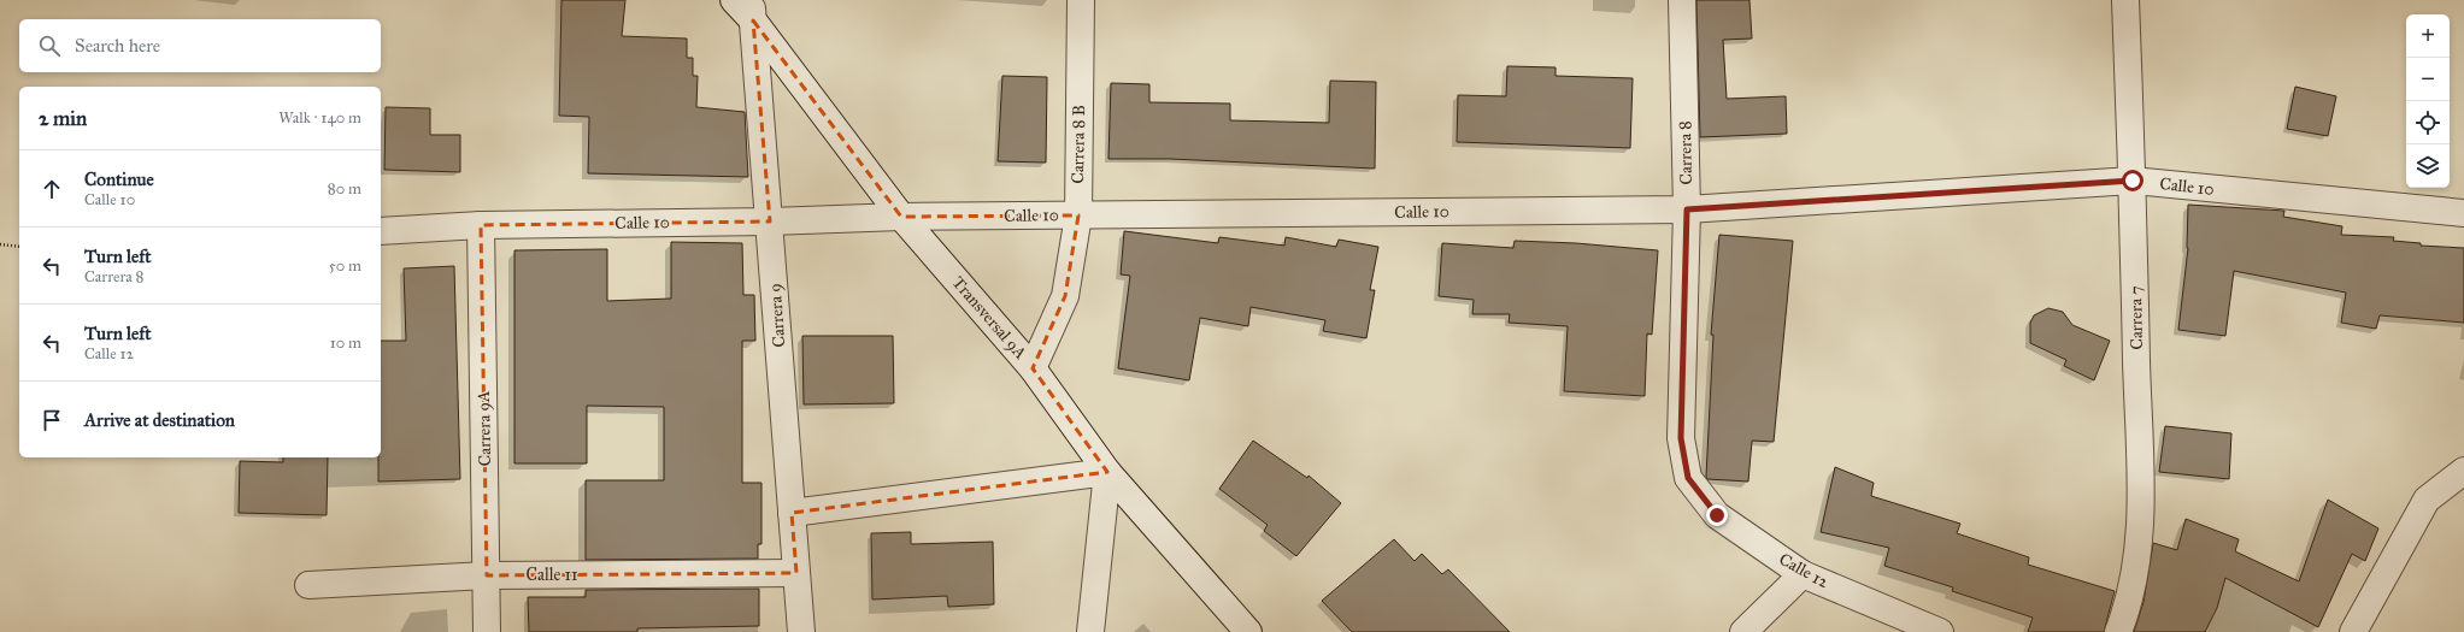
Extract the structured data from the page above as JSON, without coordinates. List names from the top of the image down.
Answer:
{
  "streets": {
    "street": [
      "Carrera 8 B",
      "Carrera 8",
      "Calle 10",
      "Carrera 9",
      "Transversal 9A",
      "Carrera 7",
      "Carrera 9A",
      "Calle 12",
      "Calle 11"
    ]
  },
  "crossings": [
    ["Carrera 8 B", "Calle 10"],
    ["Carrera 8 B", "Transversal 9A"],
    ["Carrera 8", "Calle 10"],
    ["Carrera 8", "Calle 12"],
    ["Calle 10", "Carrera 9"],
    ["Calle 10", "Transversal 9A"],
    ["Calle 10", "Carrera 7"],
    ["Calle 10", "Carrera 9A"],
    ["Carrera 9", "Transversal 9A"],
    ["Carrera 9", "Calle 11"],
    ["Carrera 9A", "Calle 11"]
  ],
  "page": {
    "map_buttons": ["+", "−"],
    "search": "Search here",
    "heading": ["2 min", "Walk · 140 m"],
    "list": [
      ["Continue", "Calle 10", "80 m"],
      ["Turn left", "Carrera 8", "50 m"],
      ["Turn left", "Calle 12", "10 m"],
      "Arrive at destination"
    ]
  }
}
